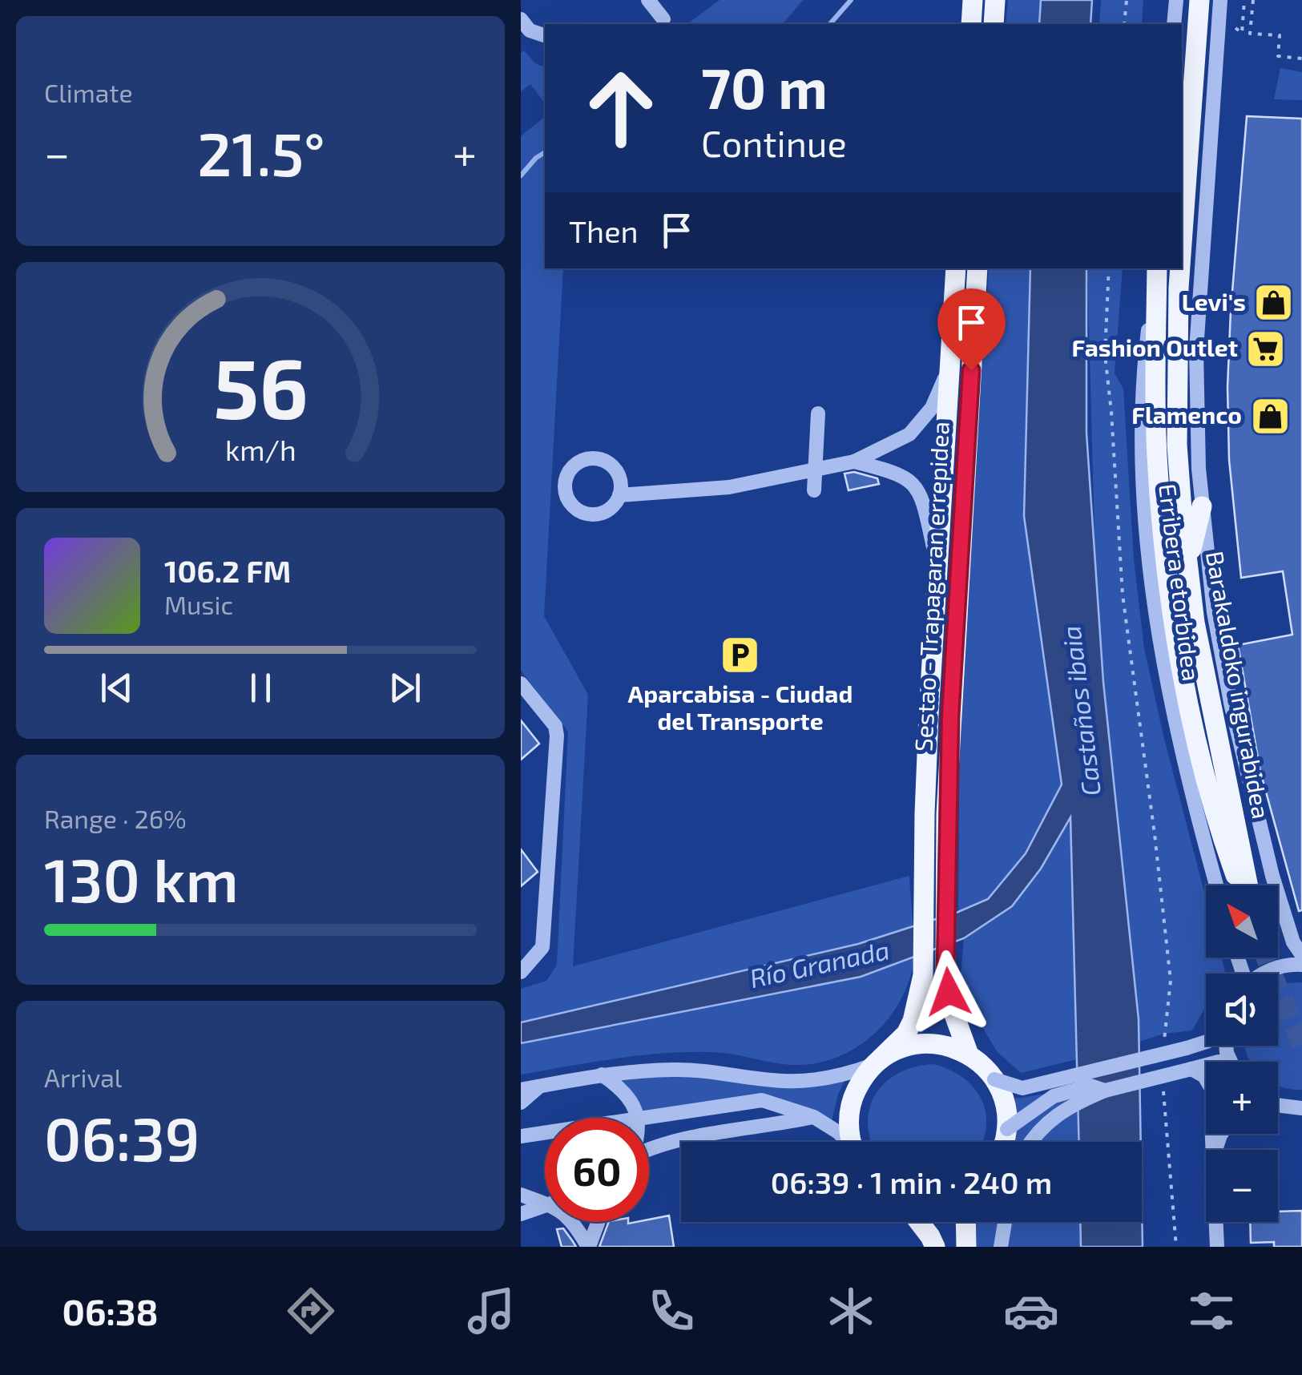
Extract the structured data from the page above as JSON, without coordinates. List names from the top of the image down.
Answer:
{
  "streets": {
    "main road": ["Sestao - Trapagaran errepidea", "Barakaldoko ingurabidea"],
    "street": ["Erribera etorbidea"]
  },
  "water": ["Castaños ibaia", "Río Granada"],
  "places": {
    "shop": ["Levi's", "Flamenco"],
    "supermarket": ["Fashion Outlet"],
    "parking": ["Aparcabisa - Ciudad del Transporte"]
  },
  "north": "top left",
  "page": {
    "tile": [
      "Climate",
      ["Range · 26%", "130 km"],
      ["Arrival", "06:39"]
    ],
    "turn": ["70 m", "Continue"],
    "heat": ["−", "21.5°", "+"],
    "then": "Then",
    "song": ["106.2 FM", "Music"],
    "map_buttons": ["+", "−"],
    "limit": "60",
    "trip": "06:39 · 1 min · 240 m",
    "tabs": "06:38",
    "gauge": ["56", "km/h"]
  }
}
